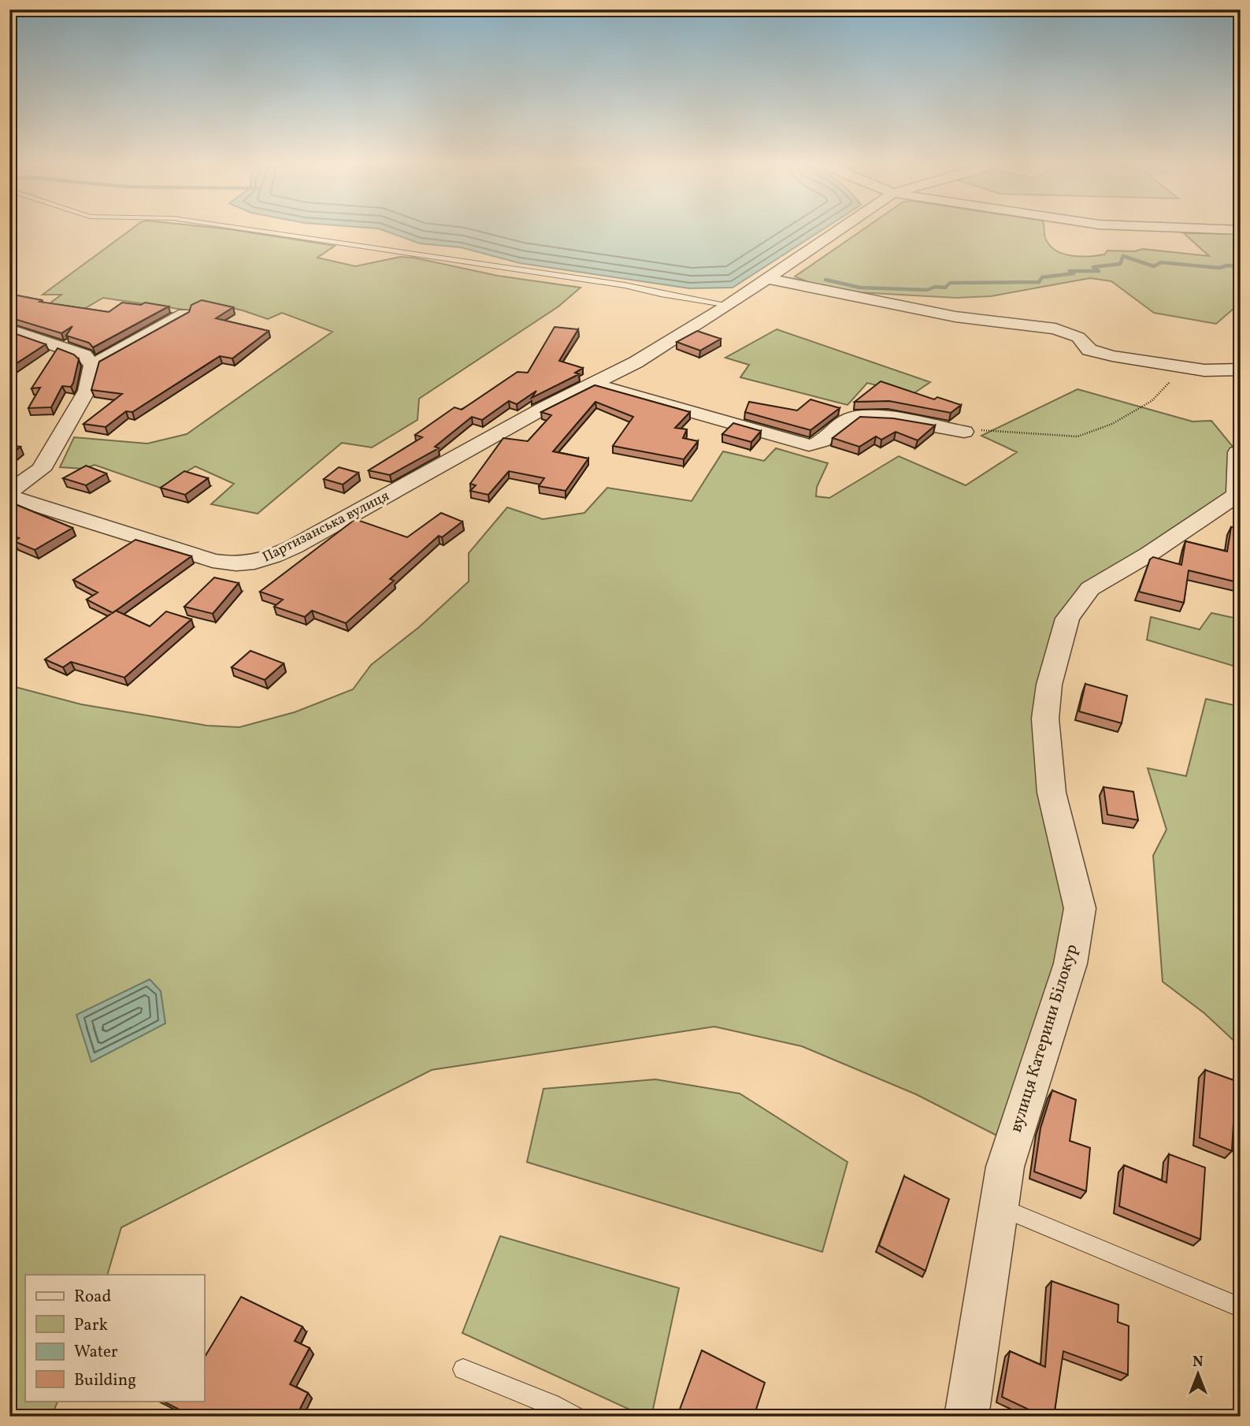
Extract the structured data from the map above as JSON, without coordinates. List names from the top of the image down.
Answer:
{
  "streets": {
    "street": ["Партизанська вулиця", "вулиця Катерини Білокур"]
  },
  "legend": [
    "Road",
    "Park",
    "Water",
    "Building"
  ],
  "north": "top"
}
